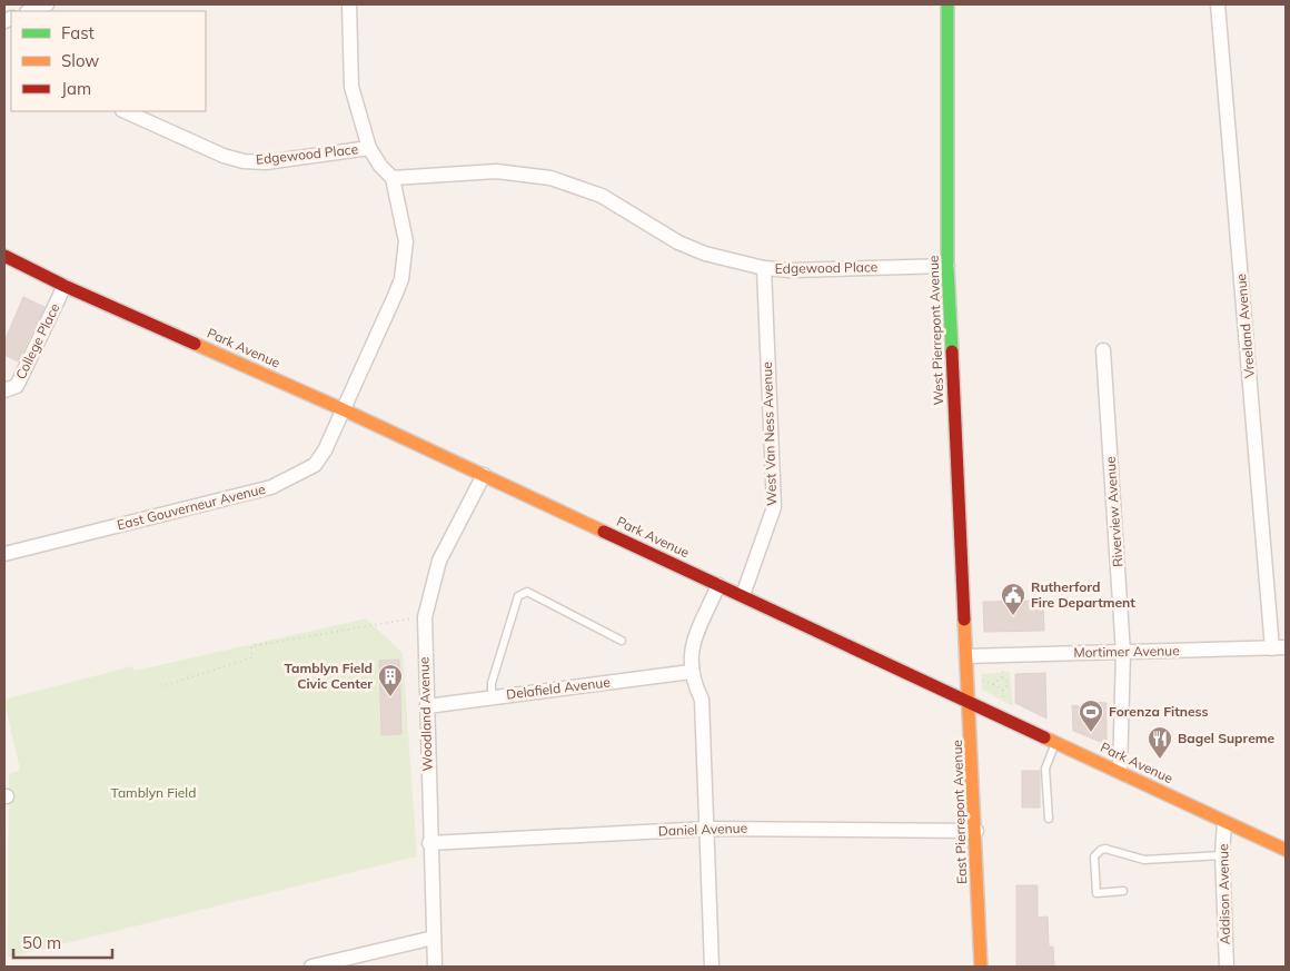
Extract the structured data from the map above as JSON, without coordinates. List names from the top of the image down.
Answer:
{
  "streets": {
    "street": [
      "Edgewood Place",
      "Vreeland Avenue",
      "West Pierrepont Avenue",
      "College Place",
      "Park Avenue",
      "West Van Ness Avenue",
      "East Gouverneur Avenue",
      "Riverview Avenue",
      "Mortimer Avenue",
      "Delafield Avenue",
      "Woodland Avenue",
      "East Pierrepont Avenue",
      "Daniel Avenue",
      "Addison Avenue"
    ]
  },
  "crossings": [
    ["Edgewood Place", "West Pierrepont Avenue"],
    ["Edgewood Place", "West Van Ness Avenue"],
    ["Edgewood Place", "East Gouverneur Avenue"],
    ["Vreeland Avenue", "Mortimer Avenue"],
    ["West Pierrepont Avenue", "Mortimer Avenue"],
    ["West Pierrepont Avenue", "East Pierrepont Avenue"],
    ["College Place", "Park Avenue"],
    ["Park Avenue", "West Van Ness Avenue"],
    ["Park Avenue", "East Gouverneur Avenue"],
    ["Park Avenue", "Riverview Avenue"],
    ["Park Avenue", "Woodland Avenue"],
    ["Park Avenue", "East Pierrepont Avenue"],
    ["Park Avenue", "Addison Avenue"],
    ["Riverview Avenue", "Mortimer Avenue"],
    ["Mortimer Avenue", "East Pierrepont Avenue"],
    ["Delafield Avenue", "Woodland Avenue"],
    ["Woodland Avenue", "Daniel Avenue"],
    ["East Pierrepont Avenue", "Daniel Avenue"]
  ],
  "parks": ["Tamblyn Field"],
  "places": {
    "public building": ["Rutherford Fire Department"],
    "building": ["Tamblyn Field Civic Center"],
    "sports": ["Forenza Fitness"],
    "restaurant": ["Bagel Supreme"]
  },
  "legend": ["Fast", "Slow", "Jam"],
  "scale_bar": "50 m"
}
